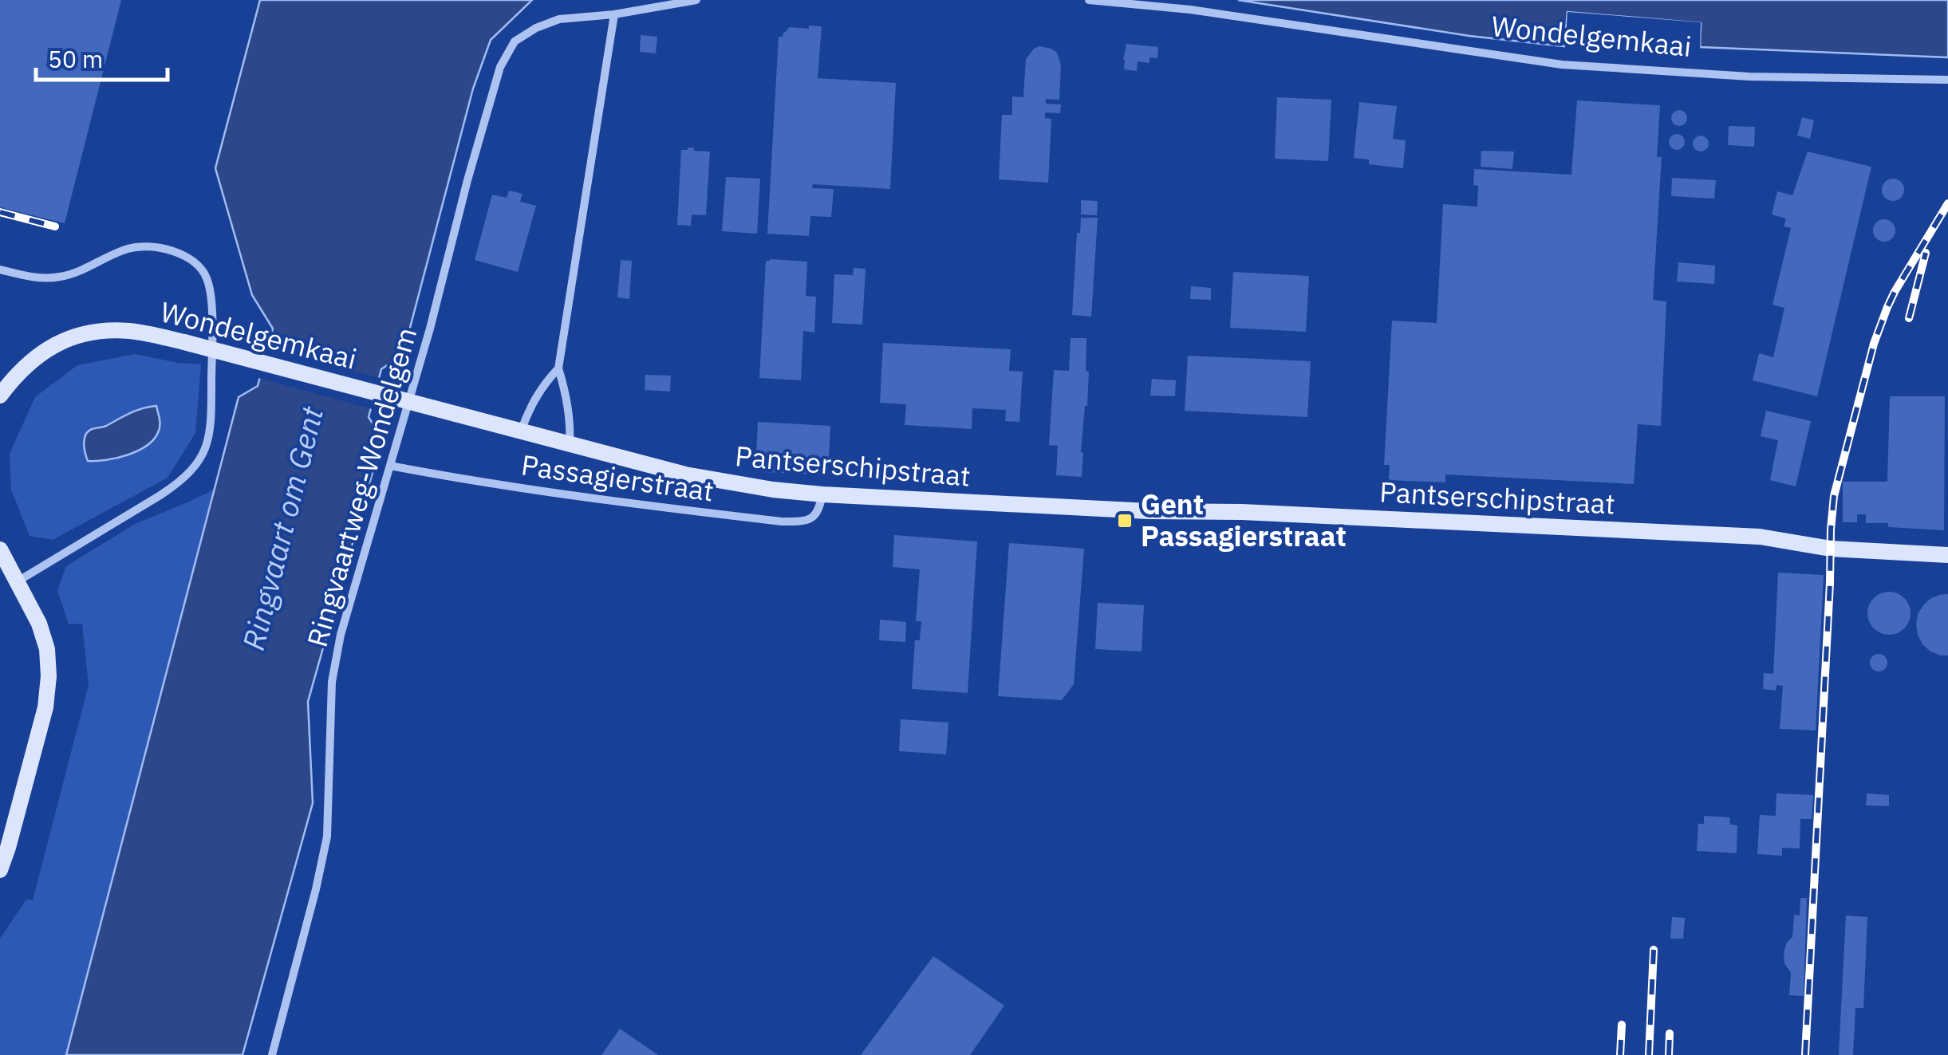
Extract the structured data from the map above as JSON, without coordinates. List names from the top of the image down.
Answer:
{
  "streets": {
    "main road": ["Wondelgemkaai", "Pantserschipstraat"],
    "street": ["Passagierstraat", "Ringvaartweg-Wondelgem"]
  },
  "crossings": [
    ["Wondelgemkaai", "Pantserschipstraat"],
    ["Pantserschipstraat", "Passagierstraat"],
    ["Passagierstraat", "Ringvaartweg-Wondelgem"]
  ],
  "water": ["Ringvaart om Gent"],
  "places": {
    "transit": ["Gent Passagierstraat"]
  },
  "scale_bar": "50 m"
}
